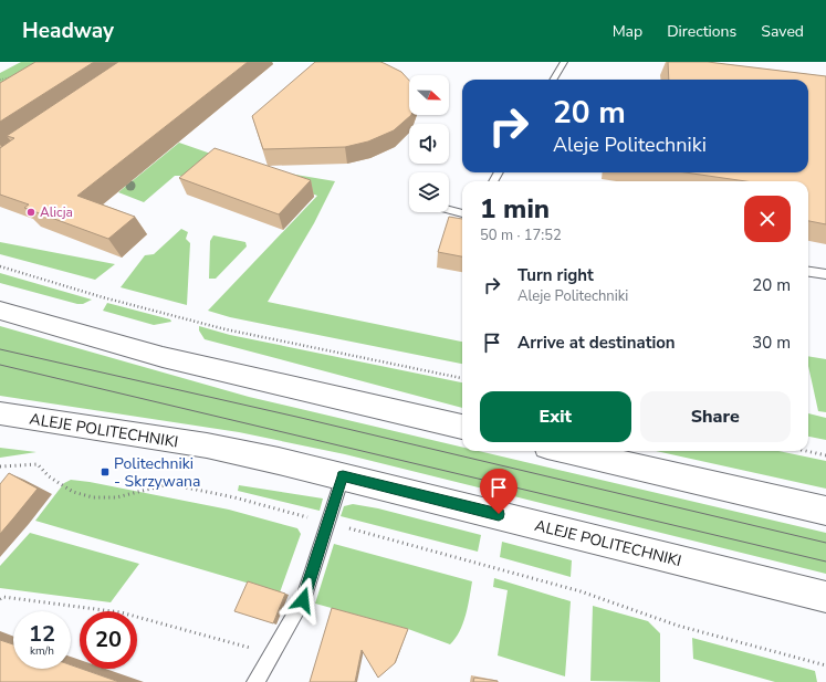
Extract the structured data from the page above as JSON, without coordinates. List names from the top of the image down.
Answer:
{
  "streets": {
    "main road": ["ALEJE POLITECHNIKI"]
  },
  "places": {
    "other": ["Alicja"],
    "transit": ["Politechniki - Skrzywana"]
  },
  "north": "right",
  "page": {
    "header": "Headway",
    "nav": ["Map", "Directions", "Saved"],
    "turn": ["20 m", "Aleje Politechniki"],
    "heading": ["1 min", "50 m · 17:52"],
    "list": [
      {
        "name": "Turn right",
        "note": "Aleje Politechniki",
        "value": "20 m"
      },
      {
        "name": "Arrive at destination",
        "value": "30 m"
      }
    ],
    "buttons": ["Exit", "Share"],
    "speed": "12 km/h",
    "limit": "20"
  }
}
